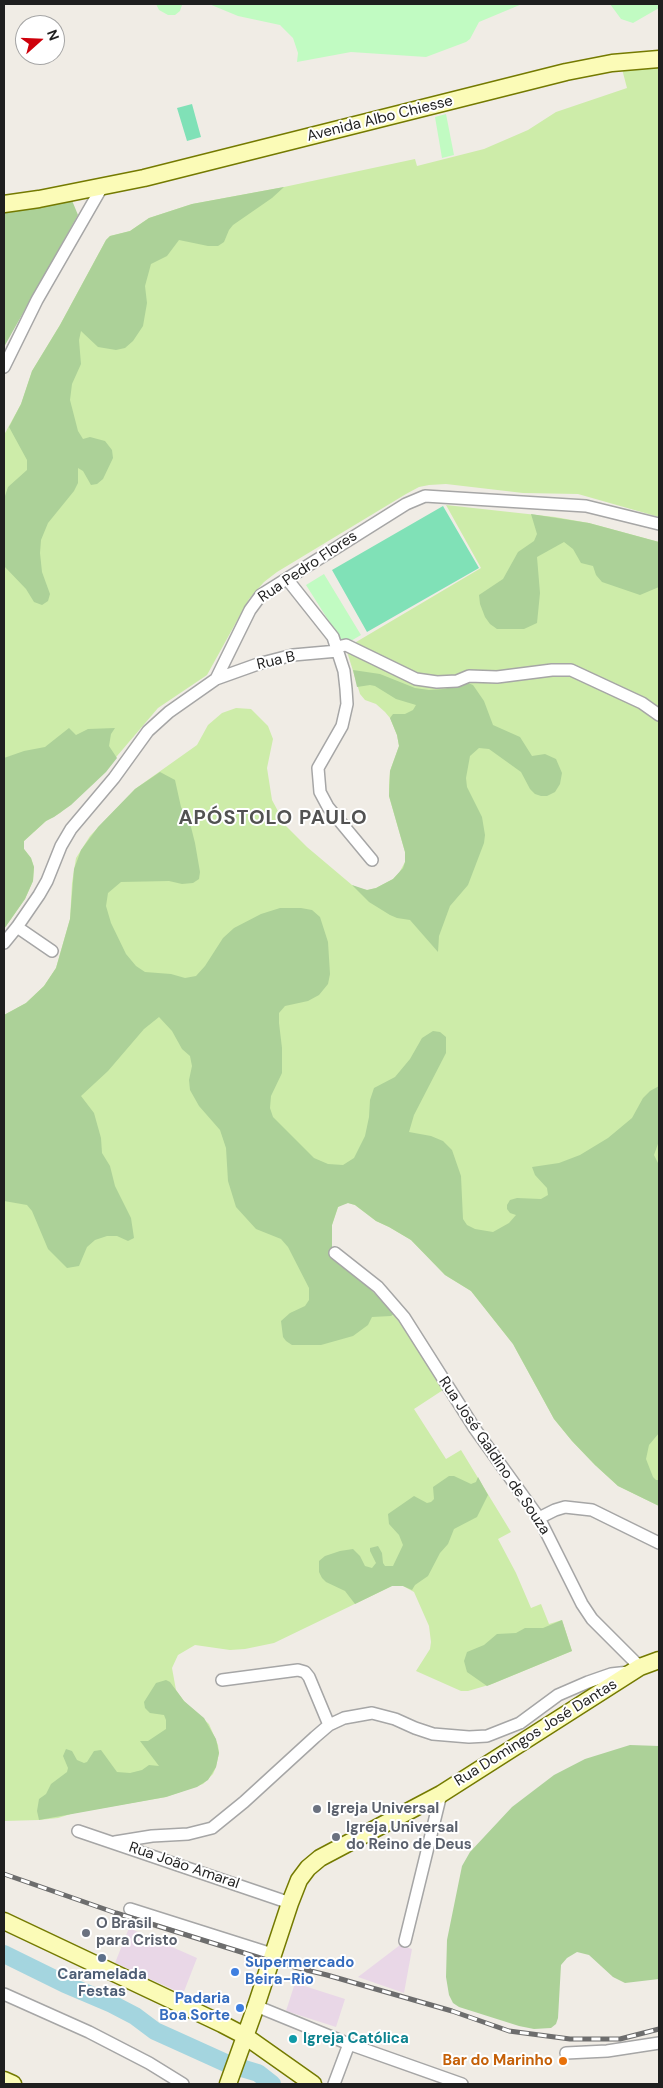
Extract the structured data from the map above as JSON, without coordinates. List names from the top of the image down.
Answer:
{
  "streets": {
    "street": [
      "Avenida Albo Chiesse",
      "Rua Pedro Flores",
      "Rua B",
      "Rua José Galdino de Souza",
      "Rua Domingos José Dantas",
      "Rua João Amaral"
    ]
  },
  "crossings": [
    ["Rua Pedro Flores", "Rua B"],
    ["Rua José Galdino de Souza", "Rua Domingos José Dantas"],
    ["Rua Domingos José Dantas", "Rua João Amaral"]
  ],
  "districts": ["APÓSTOLO PAULO"],
  "places": [
    "Igreja Universal",
    "Igreja Universal do Reino de Deus",
    "O Brasil para Cristo",
    "Caramelada Festas",
    "Supermercado Beira-Rio",
    "Padaria Boa Sorte",
    "Igreja Católica",
    "Bar do Marinho"
  ],
  "north": "right"
}
